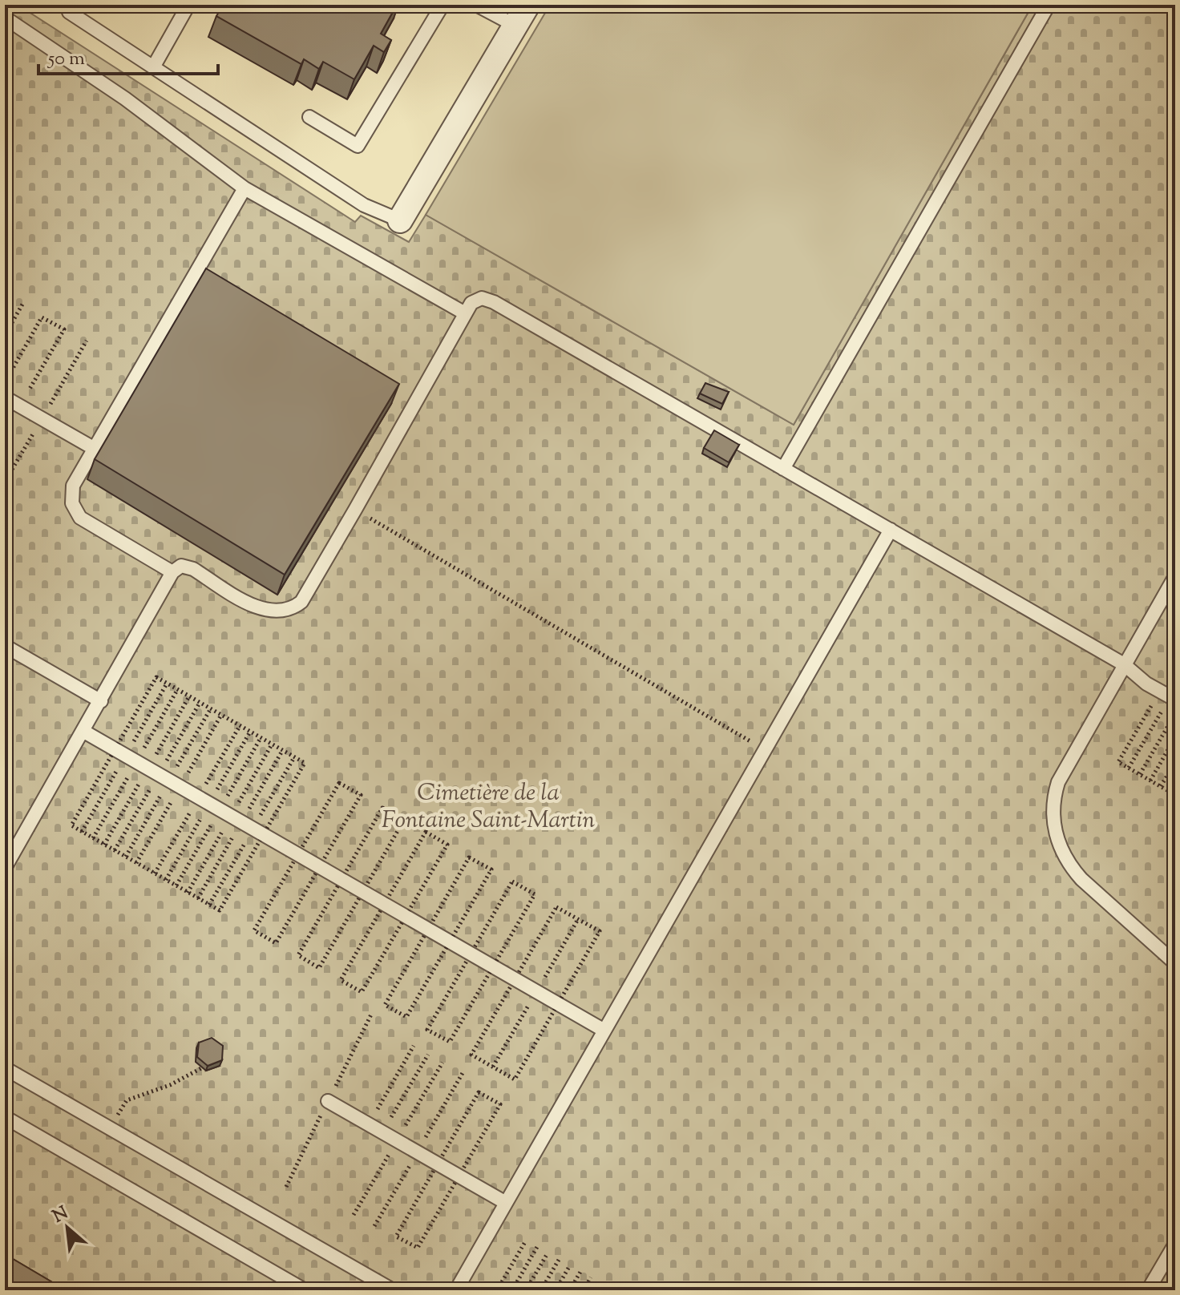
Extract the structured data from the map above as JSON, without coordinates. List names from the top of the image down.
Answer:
{
  "parks": ["Cimetière de la Fontaine Saint-Martin"],
  "scale_bar": "50 m",
  "north": "top left"
}
